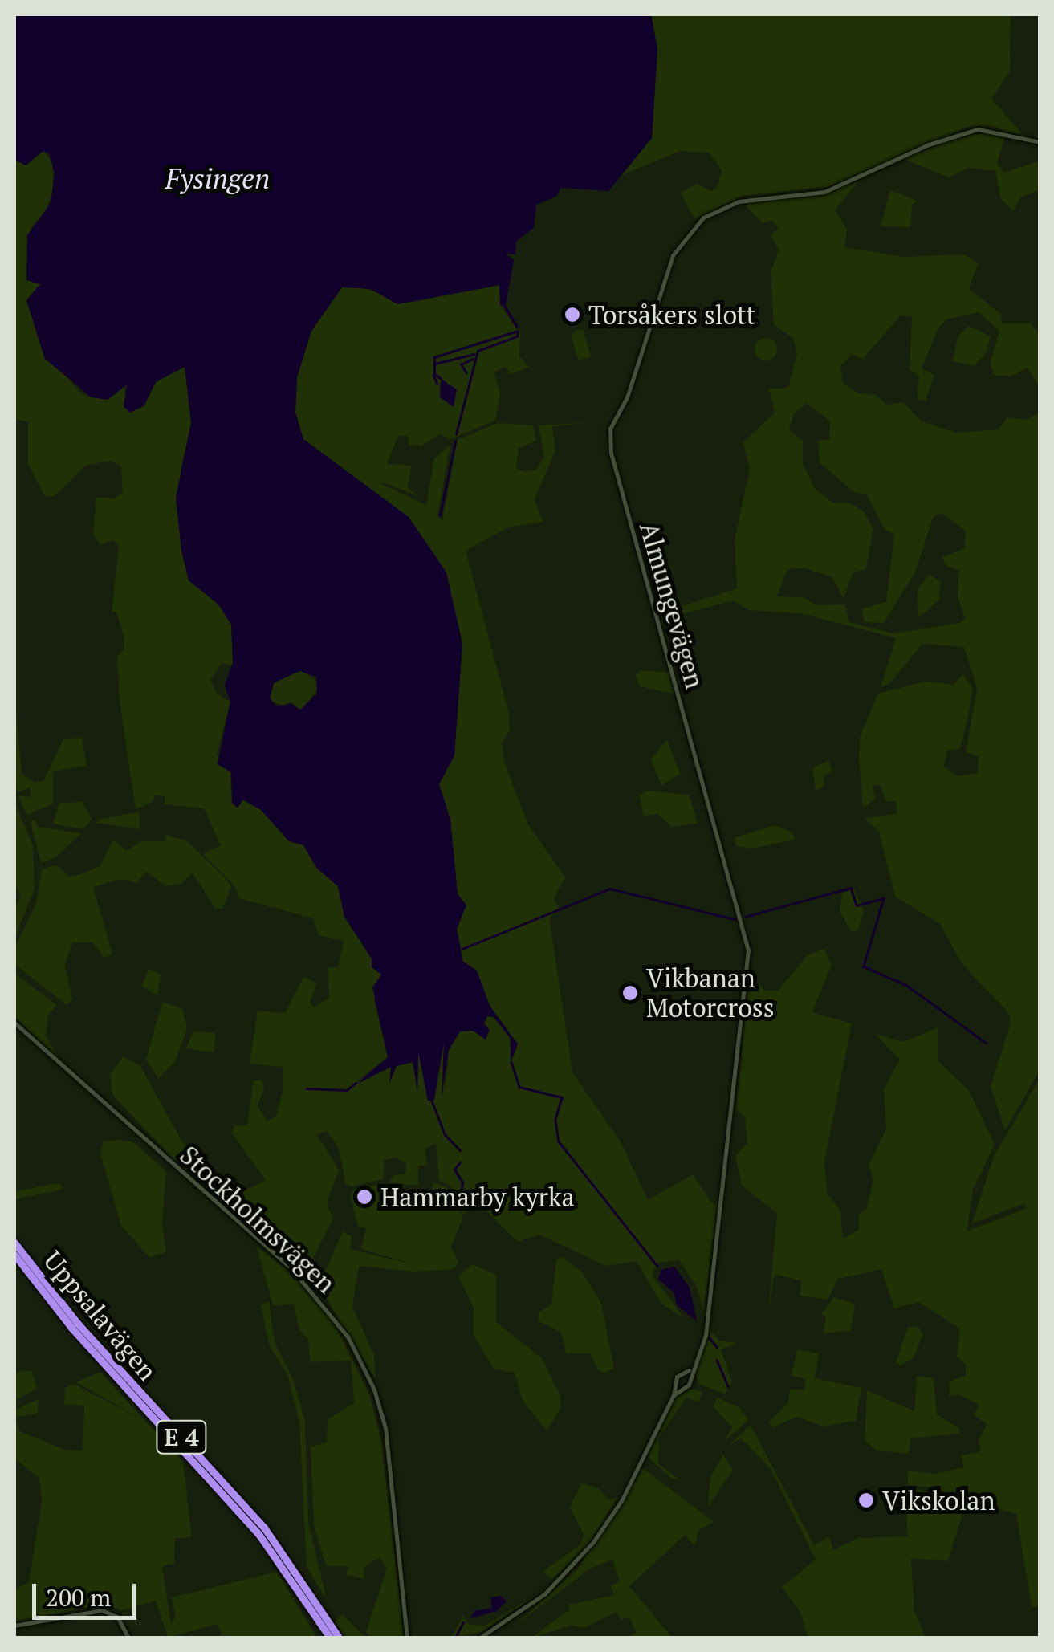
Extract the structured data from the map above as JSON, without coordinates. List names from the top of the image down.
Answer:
{
  "streets": {
    "highway": ["Uppsalavägen", "E 4"],
    "street": ["Almungevägen", "Stockholmsvägen"]
  },
  "water": ["Fysingen"],
  "places": [
    "Torsåkers slott",
    "Vikbanan Motorcross",
    "Hammarby kyrka",
    "Vikskolan"
  ],
  "scale_bar": "200 m"
}
